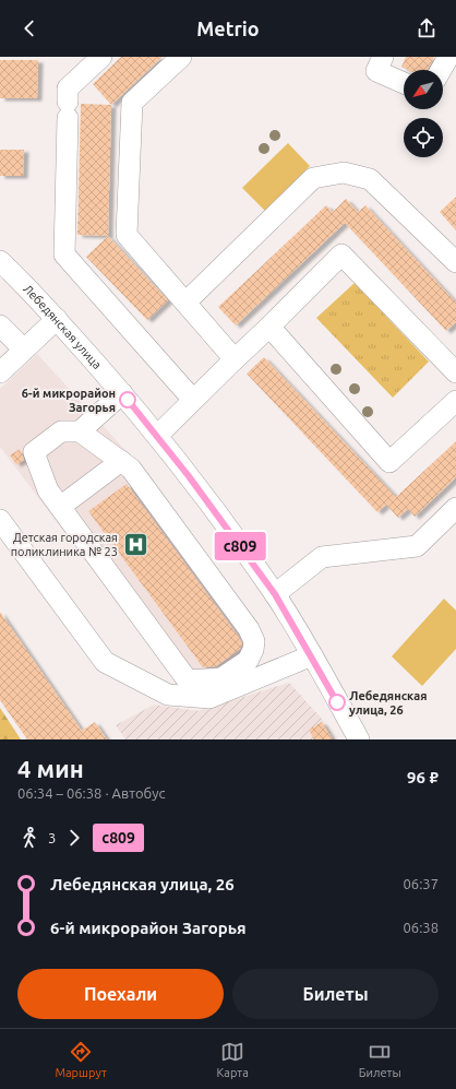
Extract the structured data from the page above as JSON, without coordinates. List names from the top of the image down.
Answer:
{
  "streets": {
    "street": ["Лебедянская улица"]
  },
  "places": {
    "other": ["6-й микрорайон Загорья", "Лебедянская улица, 26"],
    "hospital": ["Детская городская поликлиника № 23"]
  },
  "lines": ["bus line с809"],
  "north": "bottom left",
  "page": {
    "header": "Metrio",
    "on_map": "с809",
    "heading": ["4 мин", "06:34 – 06:38 · Автобус", "96 ₽"],
    "legs": ["3", "с809"],
    "list": [
      {
        "name": "Лебедянская улица, 26",
        "value": "06:37"
      },
      {
        "name": "6-й микрорайон Загорья",
        "value": "06:38"
      }
    ],
    "buttons": ["Поехали", "Билеты"],
    "tabs": ["Маршрут", "Карта", "Билеты"]
  }
}
